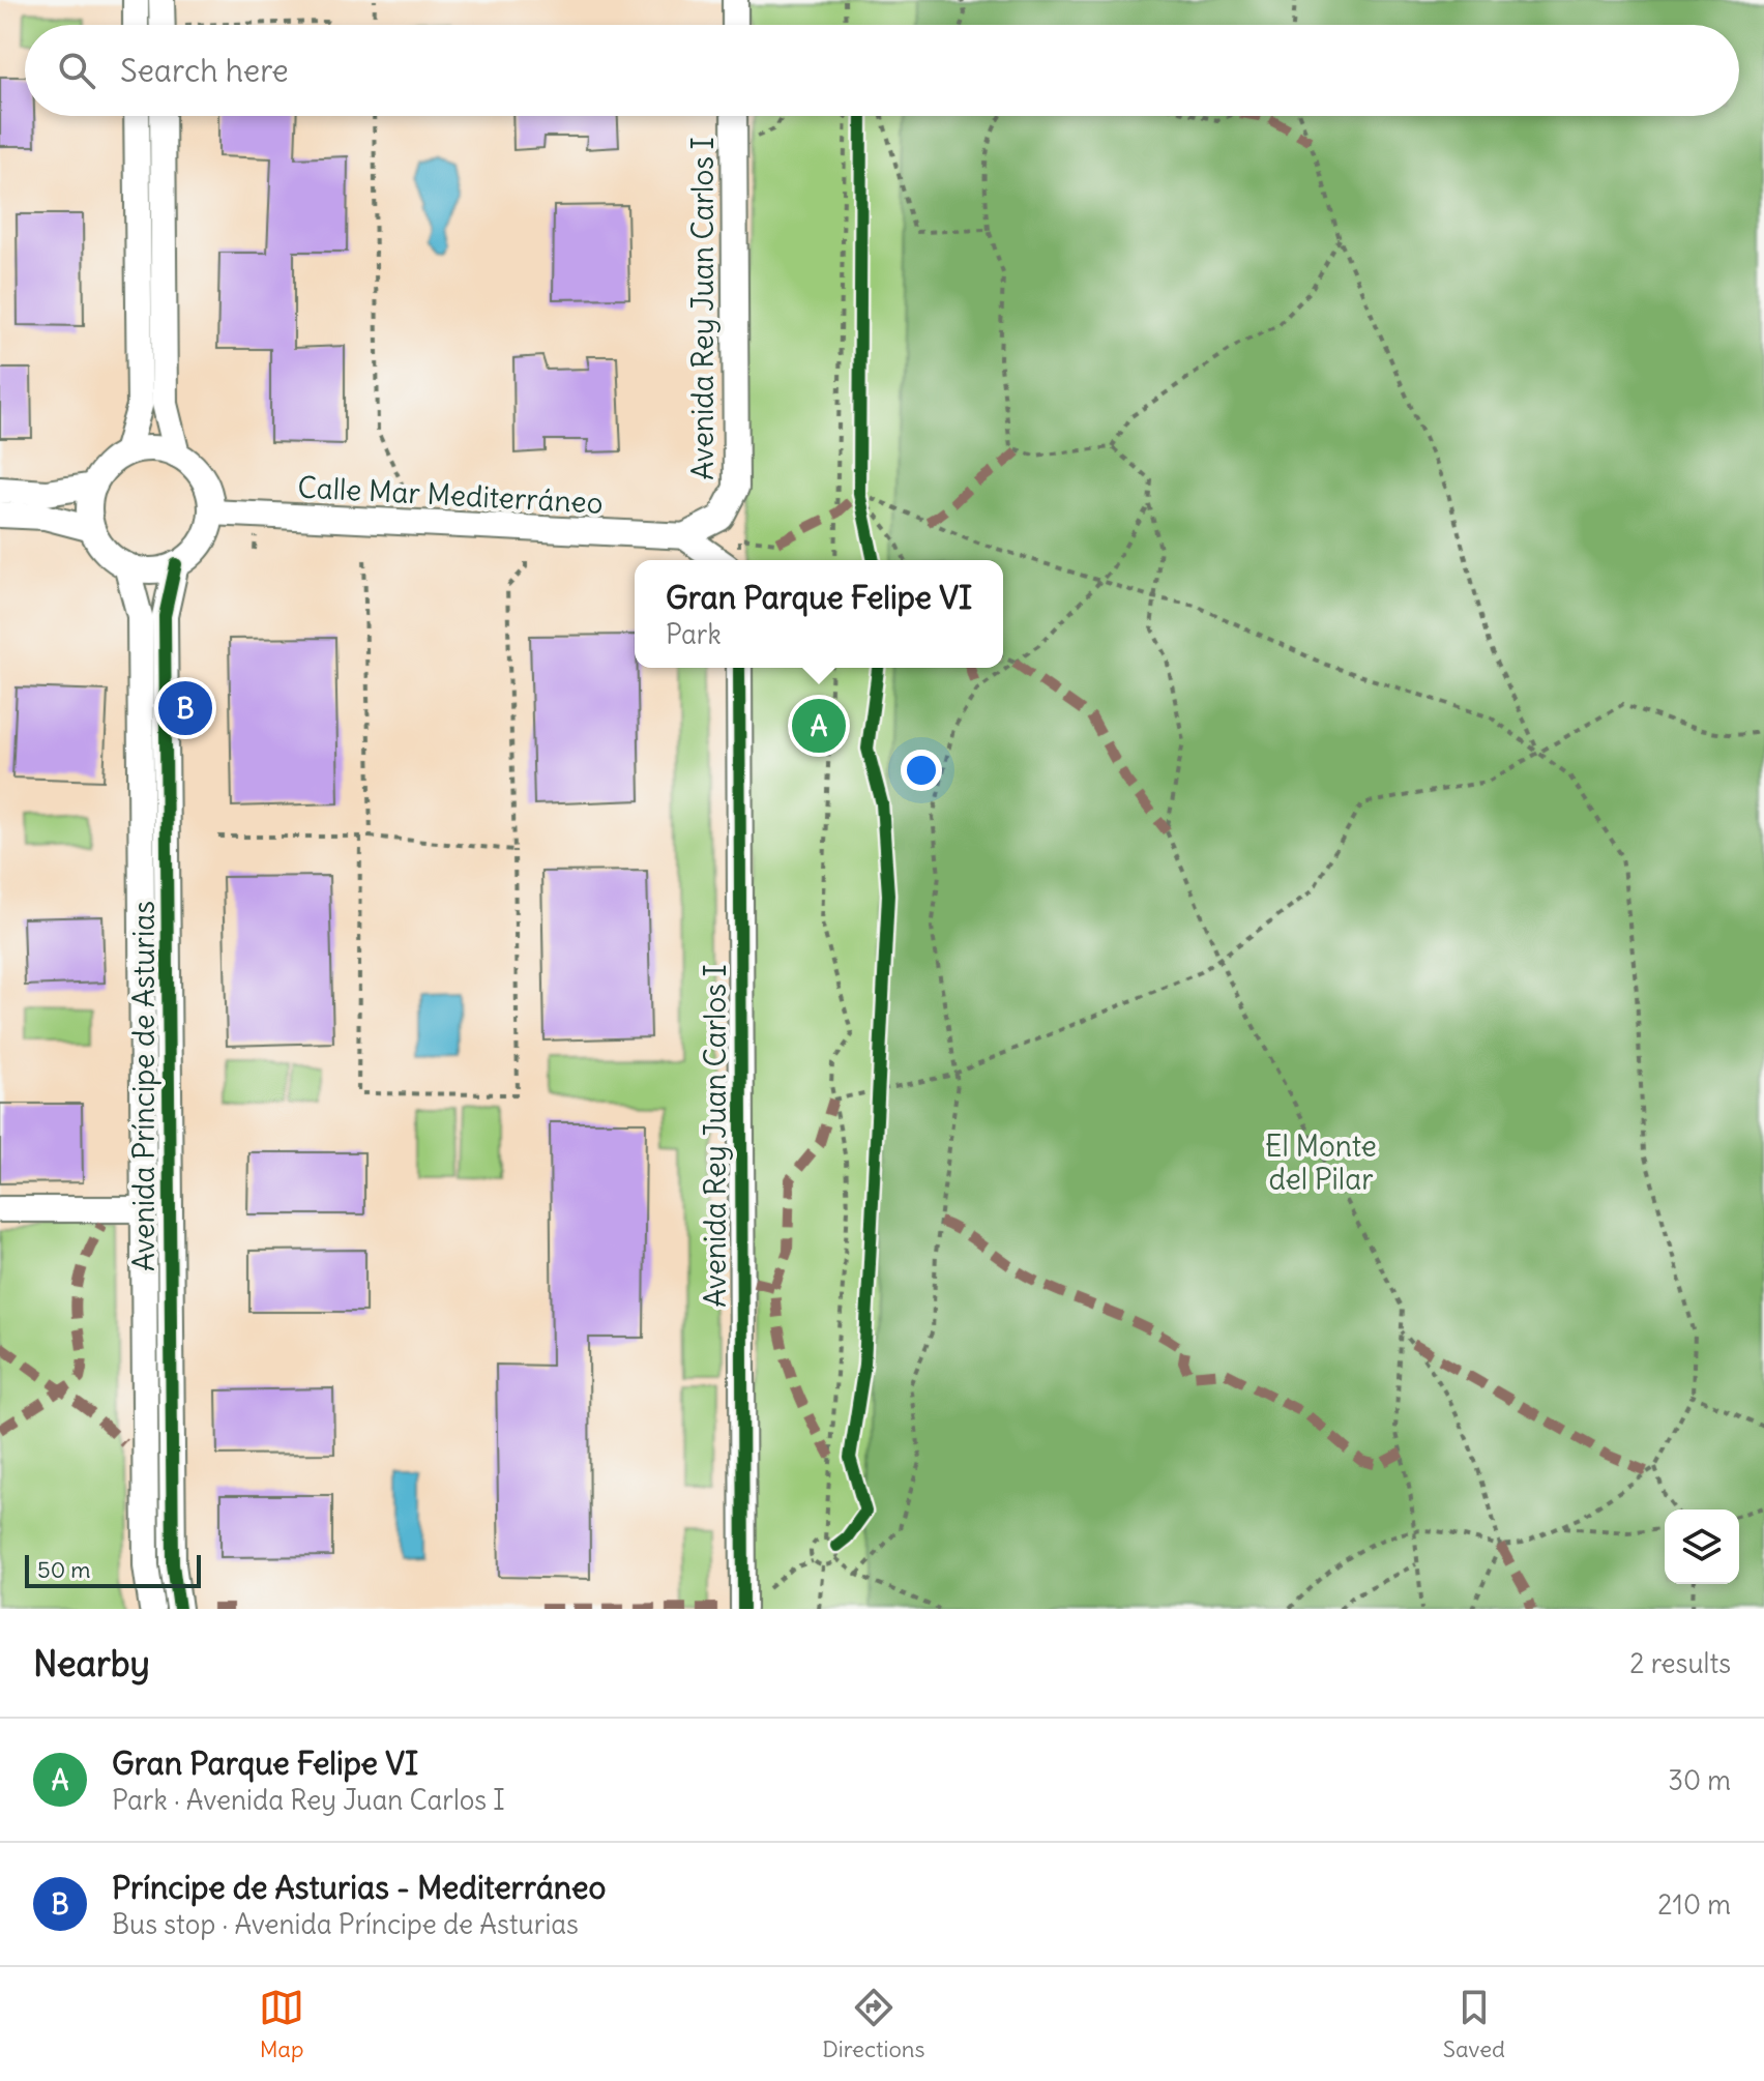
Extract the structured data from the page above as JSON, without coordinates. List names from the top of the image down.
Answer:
{
  "streets": {
    "street": ["Avenida Rey Juan Carlos I", "Calle Mar Mediterráneo", "Avenida Príncipe de Asturias"]
  },
  "crossings": [
    ["Avenida Rey Juan Carlos I", "Calle Mar Mediterráneo"],
    ["Calle Mar Mediterráneo", "Avenida Príncipe de Asturias"]
  ],
  "parks": ["El Monte del Pilar"],
  "scale_bar": "50 m",
  "page": {
    "search": "Search here",
    "popup": ["Gran Parque Felipe VI", "Park"],
    "pins": ["B", "A"],
    "scale": "50 m",
    "heading": ["Nearby", "2 results"],
    "list": [
      {
        "mark": "A",
        "name": "Gran Parque Felipe VI",
        "note": "Park · Avenida Rey Juan Carlos I",
        "value": "30 m"
      },
      {
        "mark": "B",
        "name": "Príncipe de Asturias - Mediterráneo",
        "note": "Bus stop · Avenida Príncipe de Asturias",
        "value": "210 m"
      }
    ],
    "nav": ["Map", "Directions", "Saved"]
  }
}
